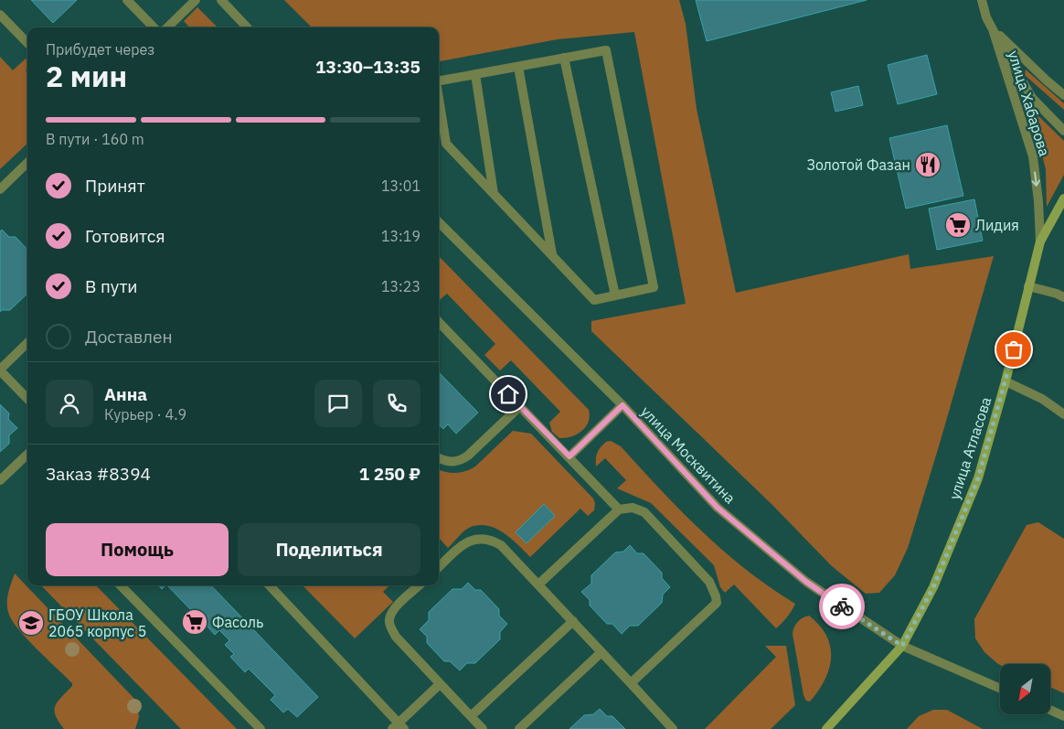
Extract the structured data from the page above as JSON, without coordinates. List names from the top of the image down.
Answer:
{
  "streets": {
    "main road": ["улица Атласова"],
    "street": ["улица Хабарова", "улица Москвитина"]
  },
  "crossings": [
    ["улица Хабарова", "улица Атласова"],
    ["улица Атласова", "улица Москвитина"]
  ],
  "places": {
    "restaurant": ["Золотой Фазан"],
    "supermarket": ["Лидия", "Фасоль"],
    "school or university": ["ГБОУ Школа 2065 корпус 5"]
  },
  "north": "bottom left",
  "page": {
    "heading": ["2 мин", "Прибудет через", "13:30–13:35"],
    "panel": [
      "Анна",
      "Курьер · 4.9",
      "Заказ #8394",
      "1 250 ₽"
    ],
    "bar": "В пути · 160 m",
    "list": [
      ["Принят", "13:01"],
      ["Готовится", "13:19"],
      ["В пути", "13:23"],
      "Доставлен"
    ],
    "buttons": ["Помощь", "Поделиться"]
  }
}
